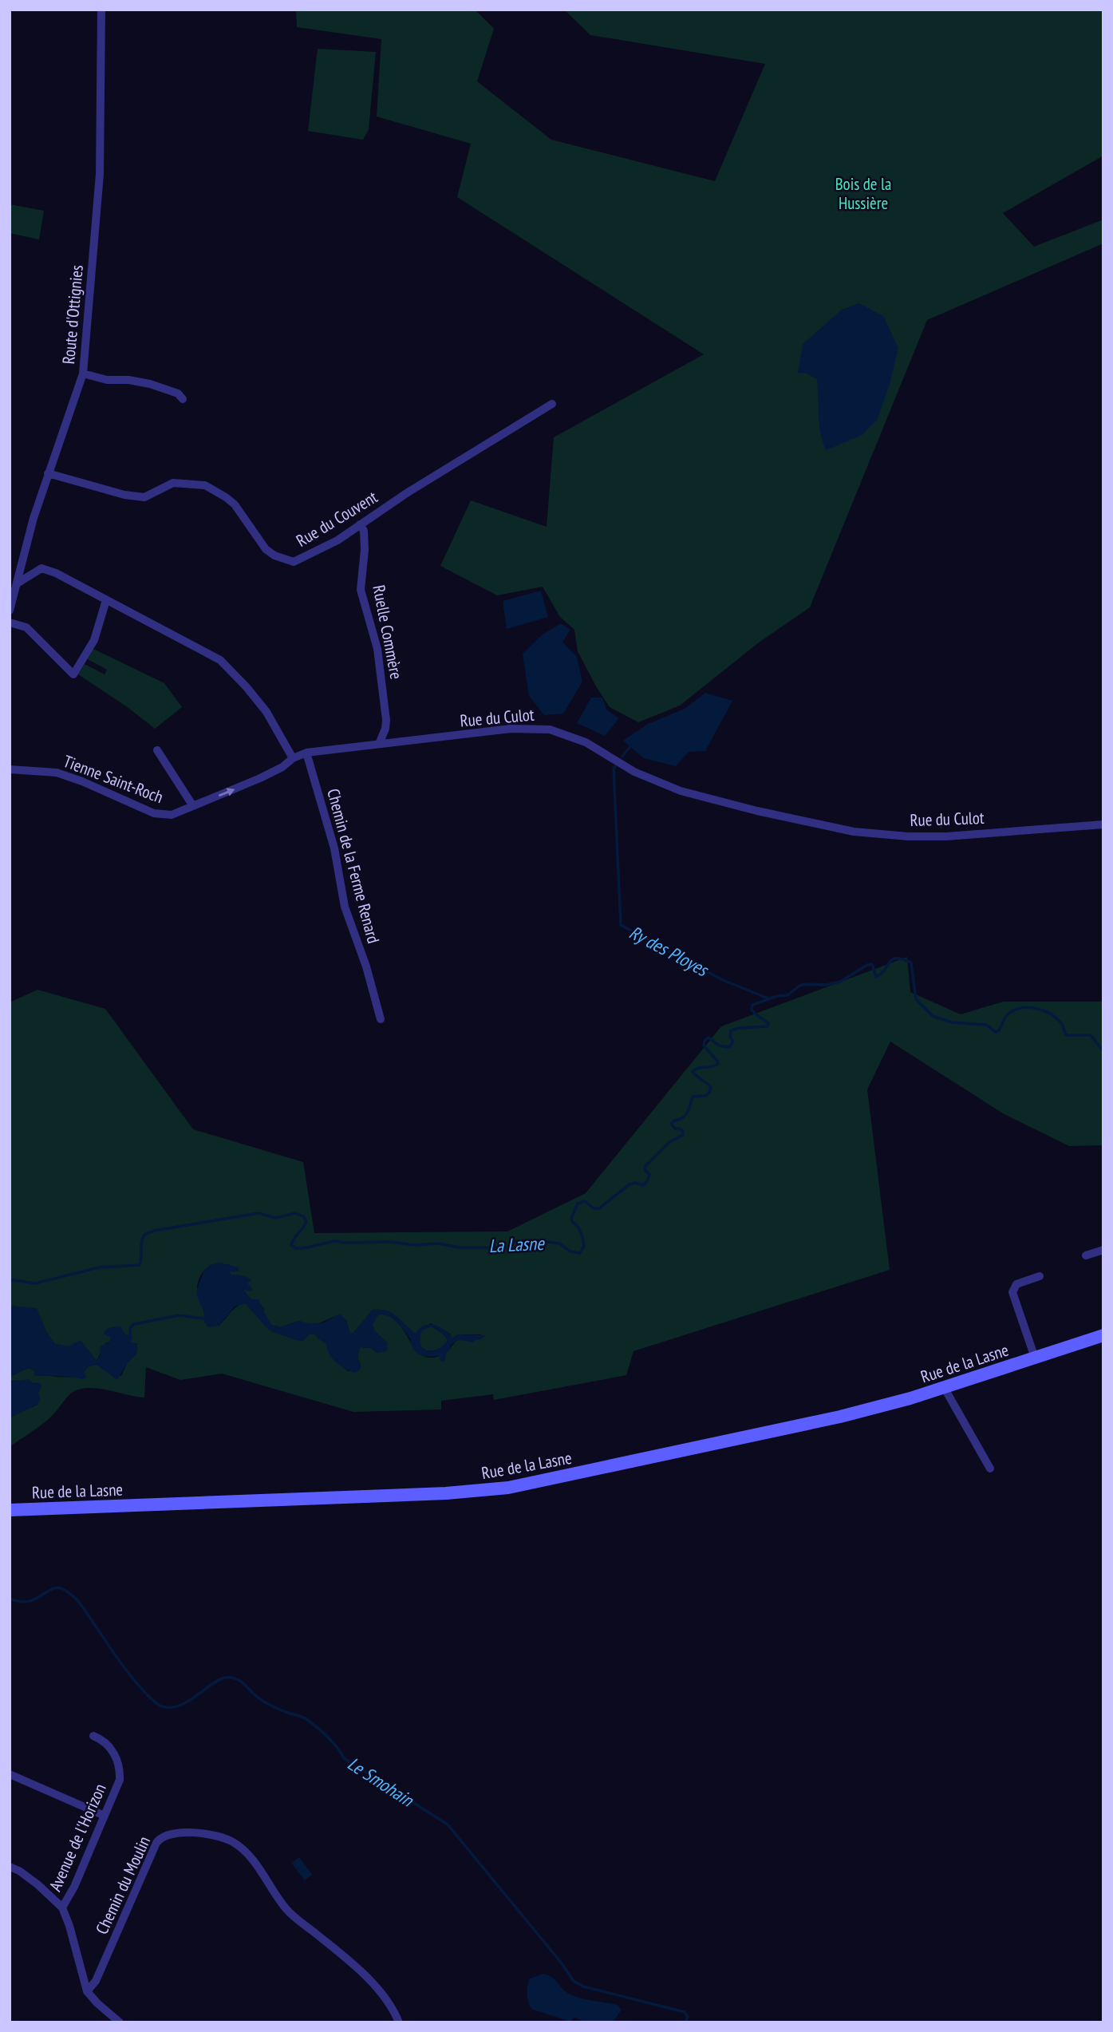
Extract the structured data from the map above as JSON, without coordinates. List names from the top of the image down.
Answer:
{
  "streets": {
    "street": [
      "Route d'Ottignies",
      "Rue du Couvent",
      "Ruelle Commère",
      "Rue du Culot",
      "Tienne Saint-Roch",
      "Chemin de la Ferme Renard",
      "Rue de la Lasne",
      "Avenue de l'Horizon",
      "Chemin du Moulin"
    ]
  },
  "crossings": [
    ["Route d'Ottignies", "Rue du Couvent"],
    ["Rue du Couvent", "Ruelle Commère"],
    ["Ruelle Commère", "Rue du Culot"],
    ["Rue du Culot", "Tienne Saint-Roch"],
    ["Rue du Culot", "Chemin de la Ferme Renard"],
    ["Avenue de l'Horizon", "Chemin du Moulin"]
  ],
  "one_way": ["Tienne Saint-Roch"],
  "water": ["Ry des Ployes", "La Lasne", "Le Smohain"],
  "parks": ["Bois de la Hussière"]
}
